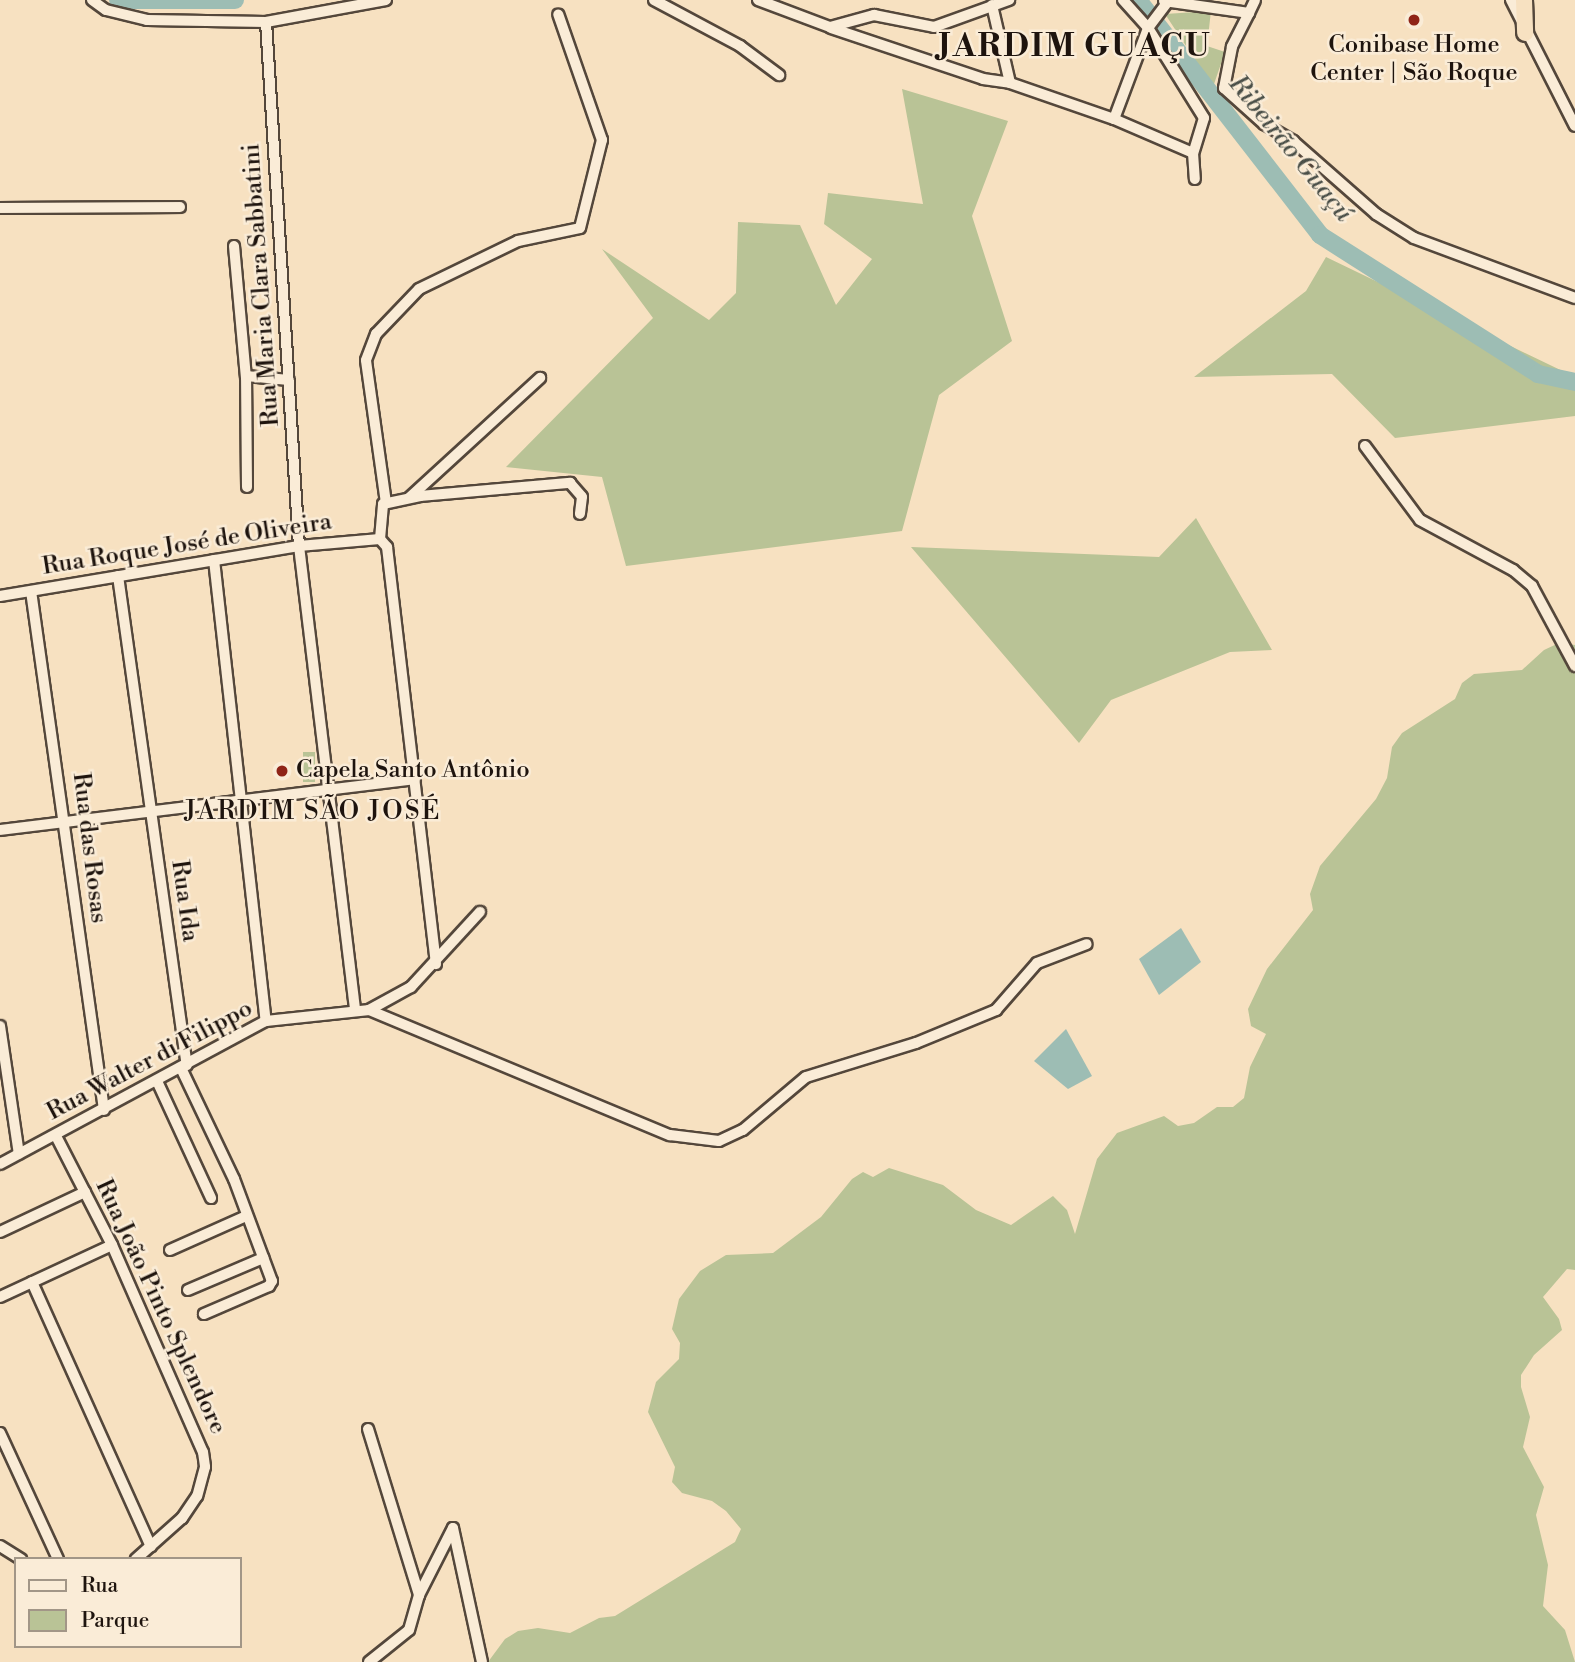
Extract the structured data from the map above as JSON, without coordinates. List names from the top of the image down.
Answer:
{
  "streets": {
    "street": [
      "Rua Maria Clara Sabbatini",
      "Rua Roque José de Oliveira",
      "Rua das Rosas",
      "Rua Ida",
      "Rua Walter di Filippo",
      "Rua João Pinto Splendore"
    ]
  },
  "crossings": [
    ["Rua Maria Clara Sabbatini", "Rua Roque José de Oliveira"],
    ["Rua Maria Clara Sabbatini", "Rua Walter di Filippo"],
    ["Rua Roque José de Oliveira", "Rua das Rosas"],
    ["Rua Roque José de Oliveira", "Rua Ida"],
    ["Rua das Rosas", "Rua Walter di Filippo"],
    ["Rua Ida", "Rua Walter di Filippo"],
    ["Rua Walter di Filippo", "Rua João Pinto Splendore"]
  ],
  "districts": ["JARDIM GUAÇU", "JARDIM SÃO JOSÉ"],
  "water": ["Ribeirão Guaçú"],
  "places": ["Conibase Home Center | São Roque", "Capela Santo Antônio"],
  "legend": ["Rua", "Parque"]
}
